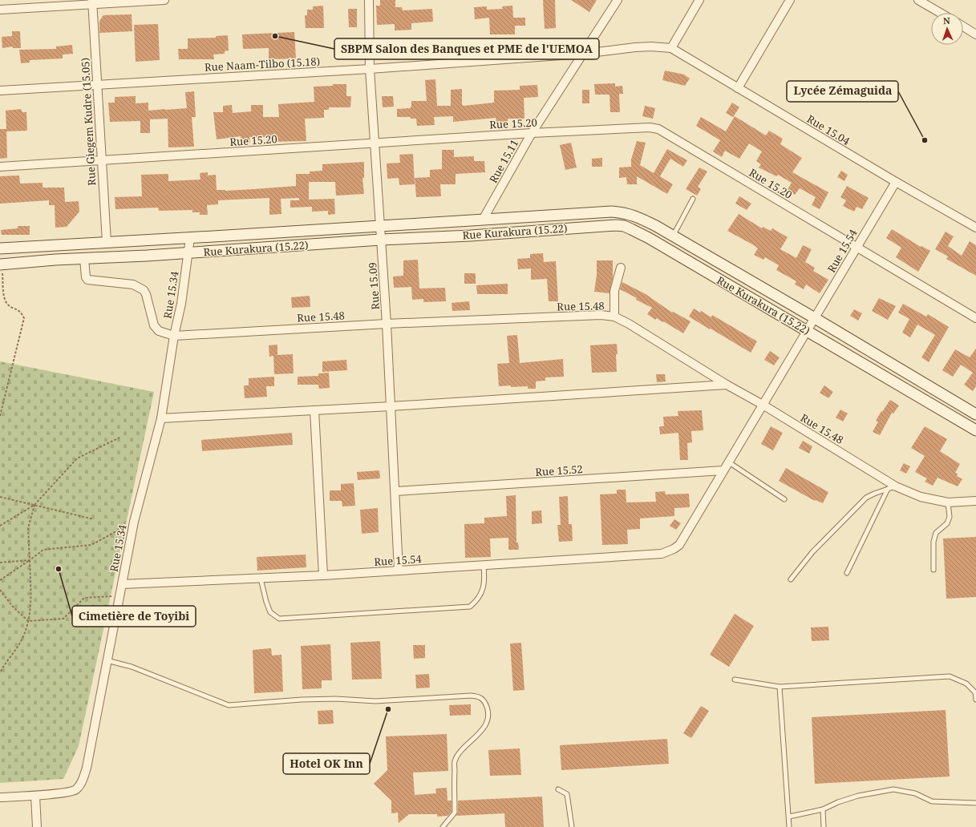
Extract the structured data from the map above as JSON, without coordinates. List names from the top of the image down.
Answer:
{
  "streets": {
    "main road": ["Rue Kurakura (15.22)"],
    "street": [
      "Rue Naam-Tilbo (15.18)",
      "Rue Giegem Kudre (15.05)",
      "Rue 15.20",
      "Rue 15.04",
      "Rue 15.11",
      "Rue 15.54",
      "Rue 15.09",
      "Rue 15.34",
      "Rue 15.48",
      "Rue 15.52"
    ]
  },
  "crossings": [
    ["Rue Naam-Tilbo (15.18)", "Rue Giegem Kudre (15.05)"],
    ["Rue Naam-Tilbo (15.18)", "Rue 15.04"],
    ["Rue Naam-Tilbo (15.18)", "Rue 15.11"],
    ["Rue Naam-Tilbo (15.18)", "Rue 15.09"],
    ["Rue Giegem Kudre (15.05)", "Rue 15.20"],
    ["Rue Giegem Kudre (15.05)", "Rue Kurakura (15.22)"],
    ["Rue 15.20", "Rue 15.11"],
    ["Rue 15.20", "Rue 15.54"],
    ["Rue 15.20", "Rue 15.09"],
    ["Rue 15.04", "Rue 15.54"],
    ["Rue 15.11", "Rue Kurakura (15.22)"],
    ["Rue Kurakura (15.22)", "Rue 15.54"],
    ["Rue Kurakura (15.22)", "Rue 15.09"],
    ["Rue Kurakura (15.22)", "Rue 15.34"],
    ["Rue 15.54", "Rue 15.09"],
    ["Rue 15.54", "Rue 15.34"],
    ["Rue 15.54", "Rue 15.48"],
    ["Rue 15.54", "Rue 15.52"],
    ["Rue 15.09", "Rue 15.48"],
    ["Rue 15.09", "Rue 15.52"],
    ["Rue 15.34", "Rue 15.48"]
  ],
  "places": [
    "SBPM Salon des Banques et PME de l'UEMOA",
    "Lycée Zémaguida",
    "Cimetière de Toyibi",
    "Hotel OK Inn"
  ],
  "north": "top"
}
